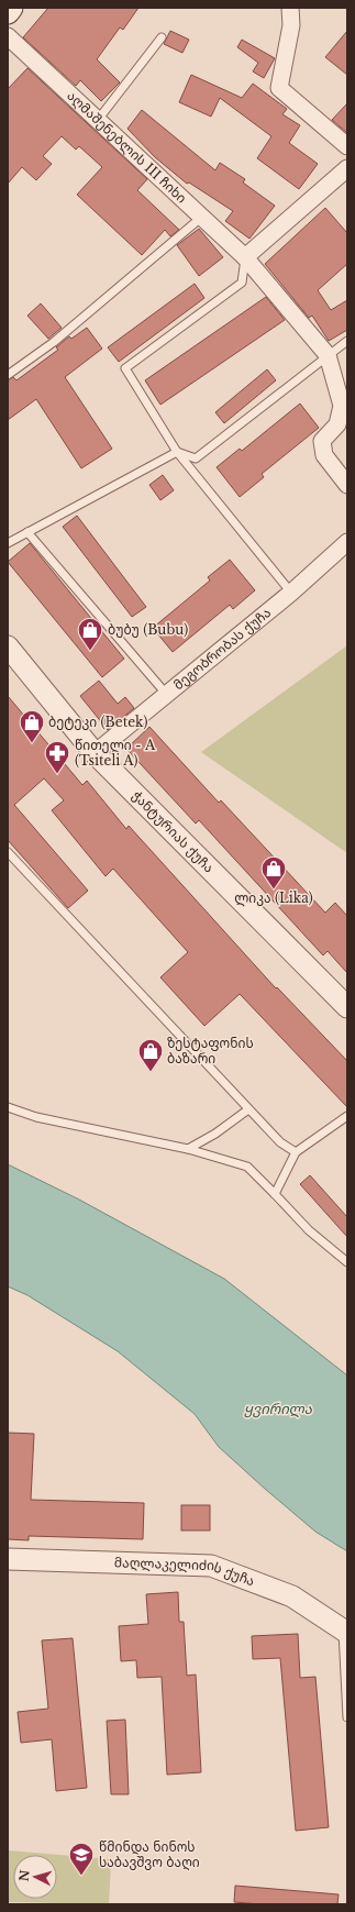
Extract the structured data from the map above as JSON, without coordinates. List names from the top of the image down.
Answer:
{
  "streets": {
    "street": [
      "აღმაშენებლის III ჩიხი",
      "მეგობრობას ქუჩა",
      "ჭანტურიას ქუჩა",
      "მაღლაკელიძის ქუჩა"
    ]
  },
  "crossings": [
    ["მეგობრობას ქუჩა", "ჭანტურიას ქუჩა"]
  ],
  "water": ["ყვირილა"],
  "places": {
    "shop": [
      "ბუბუ (Bubu)",
      "ბეტეკი (Betek)",
      "ლიკა (Lika)",
      "ზესტაფონის ბაზარი"
    ],
    "pharmacy": ["წითელი - A (Tsiteli A)"],
    "school or university": ["წმინდა ნინოს საბავშვო ბაღი"]
  },
  "north": "left"
}
